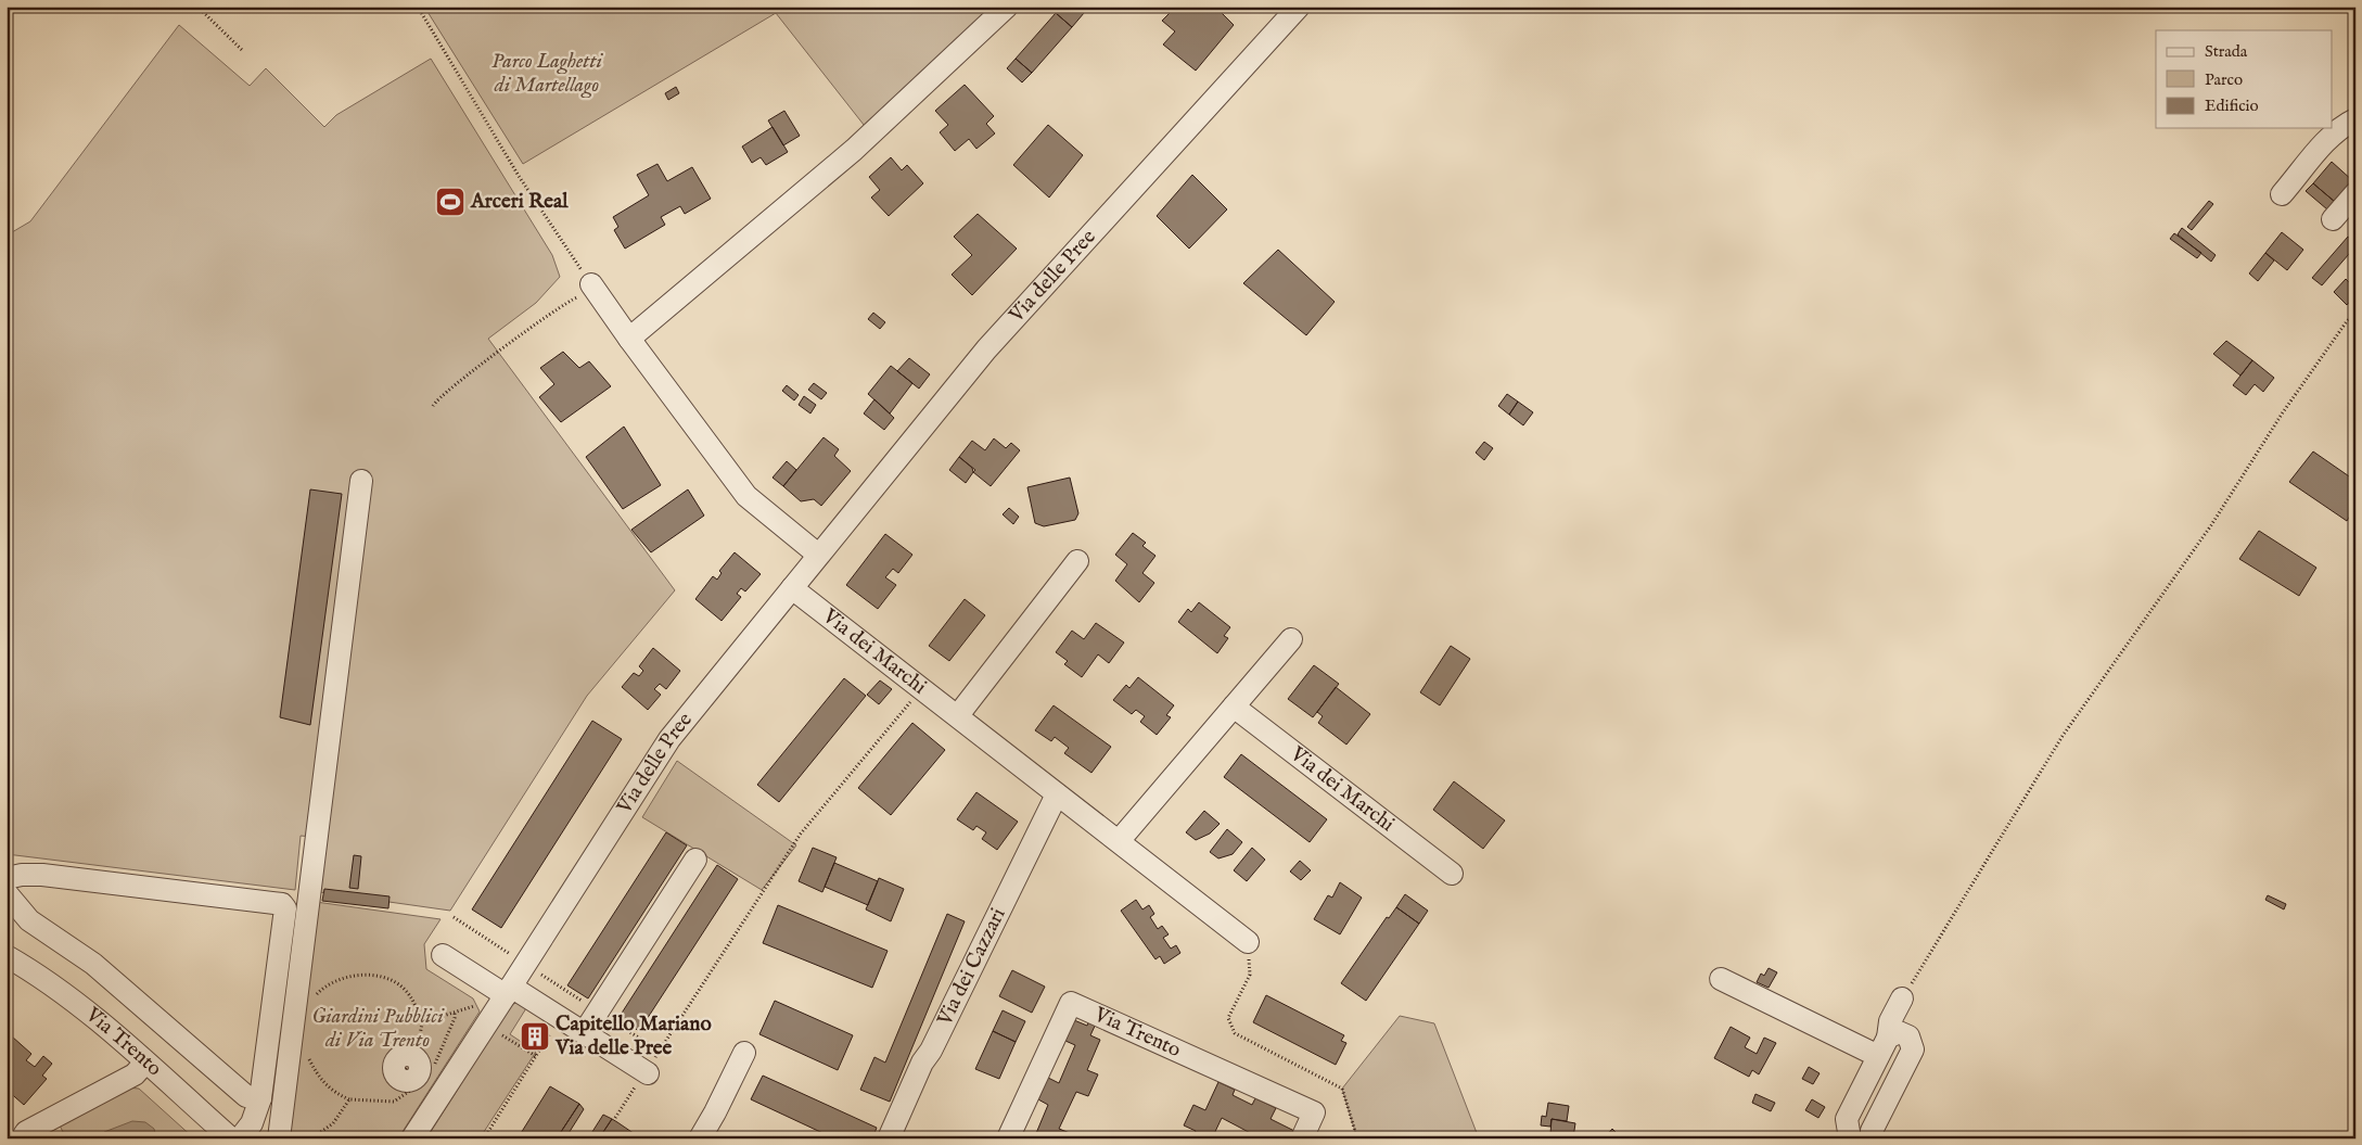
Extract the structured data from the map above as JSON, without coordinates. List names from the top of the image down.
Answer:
{
  "streets": {
    "street": [
      "Via delle Pree",
      "Via dei Marchi",
      "Via dei Cazzari",
      "Via Trento"
    ]
  },
  "crossings": [
    ["Via delle Pree", "Via dei Marchi"],
    ["Via dei Marchi", "Via dei Cazzari"]
  ],
  "parks": ["Parco Laghetti di Martellago", "Giardini Pubblici di Via Trento"],
  "places": {
    "sports": ["Arceri Real"],
    "building": ["Capitello Mariano Via delle Pree"]
  },
  "legend": ["Strada", "Parco", "Edificio"]
}
